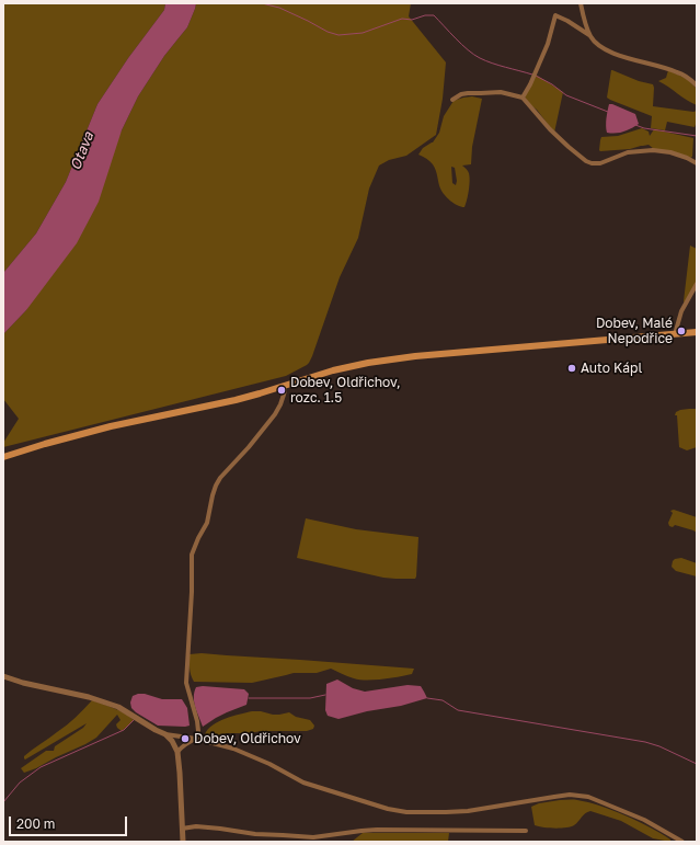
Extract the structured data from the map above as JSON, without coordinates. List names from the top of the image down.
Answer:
{
  "water": ["Otava"],
  "places": [
    "Dobev, Malé Nepodřice",
    "Auto Kápl",
    "Dobev, Oldřichov, rozc. 1.5",
    "Dobev, Oldřichov"
  ],
  "scale_bar": "200 m"
}
